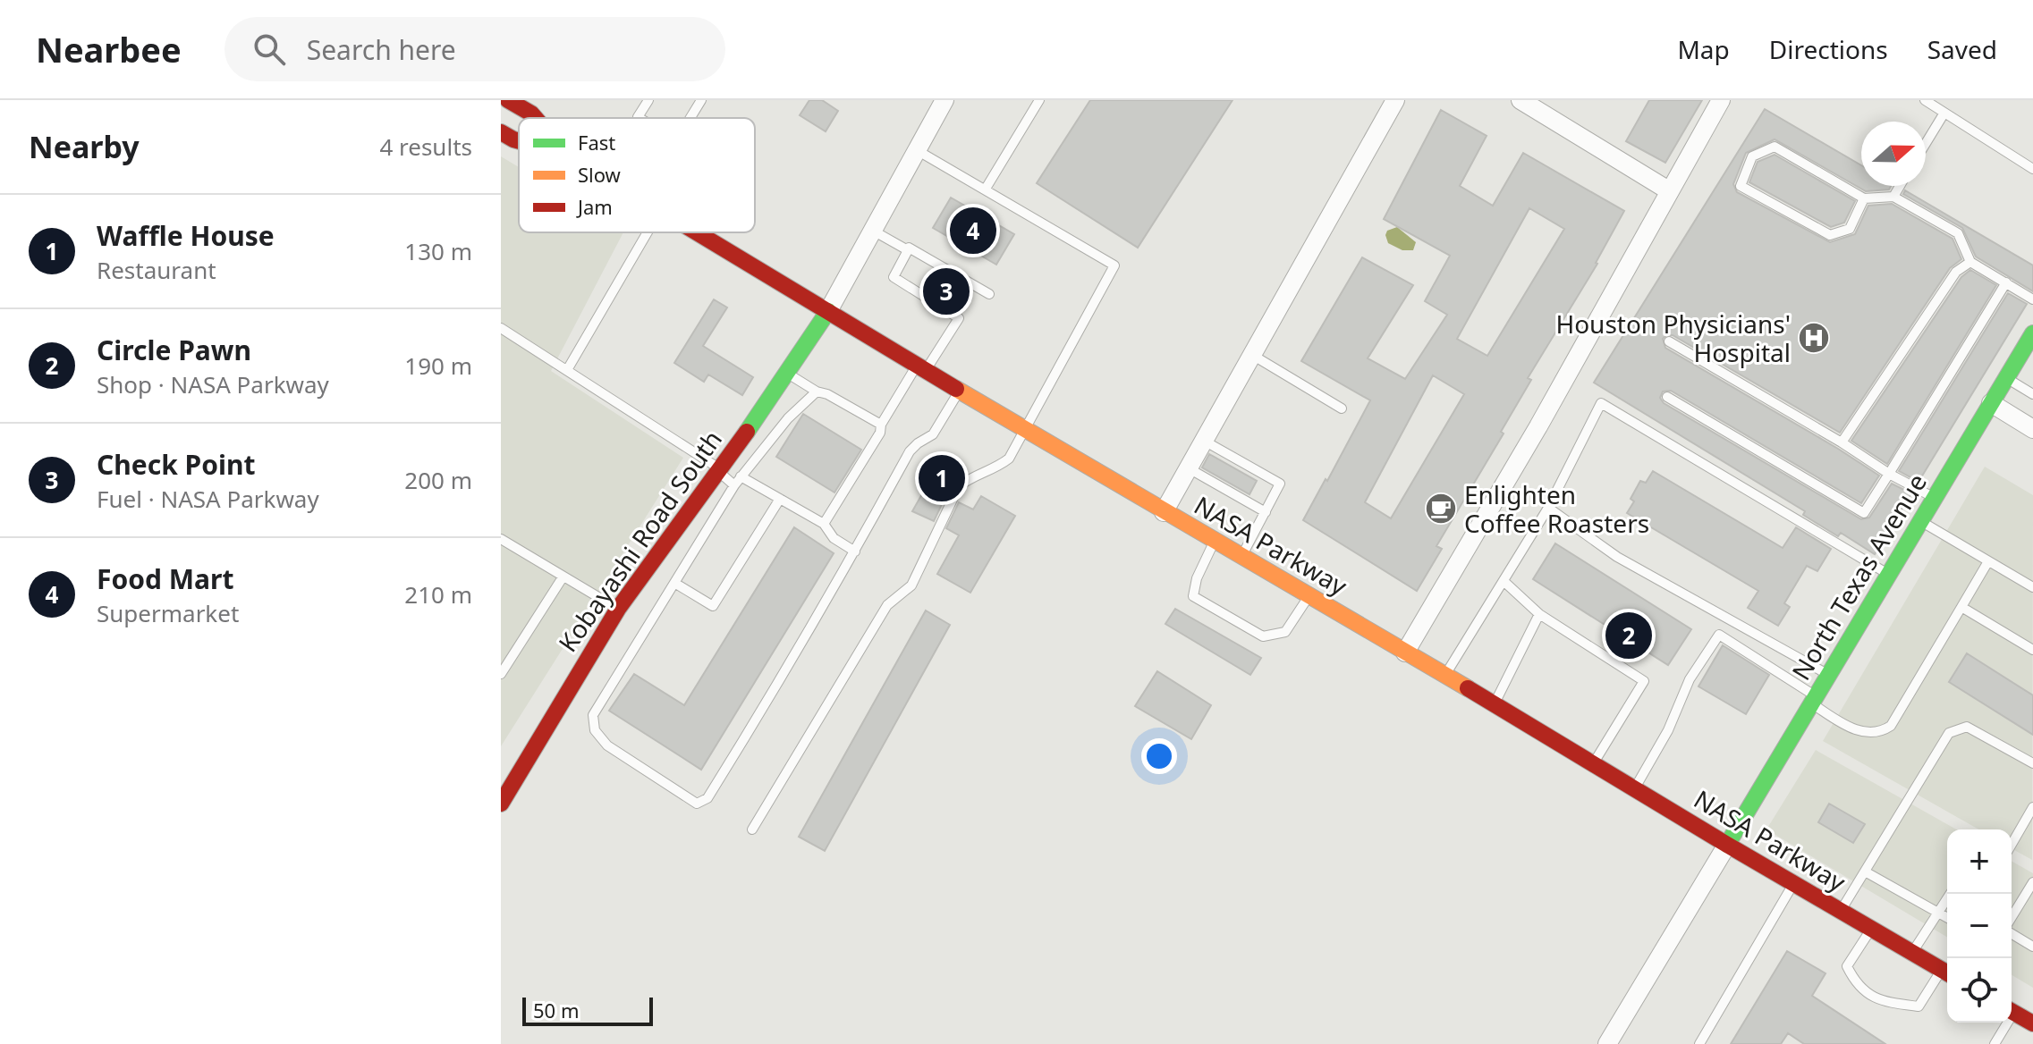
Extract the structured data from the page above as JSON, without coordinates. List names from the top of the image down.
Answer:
{
  "streets": {
    "main road": ["Kobayashi Road South", "NASA Parkway", "North Texas Avenue"]
  },
  "crossings": [
    ["Kobayashi Road South", "NASA Parkway"],
    ["NASA Parkway", "North Texas Avenue"]
  ],
  "places": {
    "hospital": ["Houston Physicians' Hospital"],
    "cafe": ["Enlighten Coffee Roasters"]
  },
  "legend": ["Fast", "Slow", "Jam"],
  "scale_bar": "50 m",
  "north": "right",
  "page": {
    "header": "Nearbee",
    "search": "Search here",
    "nav": ["Map", "Directions", "Saved"],
    "heading": ["Nearby", "4 results"],
    "list": [
      {
        "mark": "1",
        "name": "Waffle House",
        "note": "Restaurant",
        "value": "130 m"
      },
      {
        "mark": "2",
        "name": "Circle Pawn",
        "note": "Shop · NASA Parkway",
        "value": "190 m"
      },
      {
        "mark": "3",
        "name": "Check Point",
        "note": "Fuel · NASA Parkway",
        "value": "200 m"
      },
      {
        "mark": "4",
        "name": "Food Mart",
        "note": "Supermarket",
        "value": "210 m"
      }
    ],
    "pins": [
      "4",
      "3",
      "1",
      "2"
    ],
    "map_buttons": ["+", "−"],
    "scale": "50 m"
  }
}
